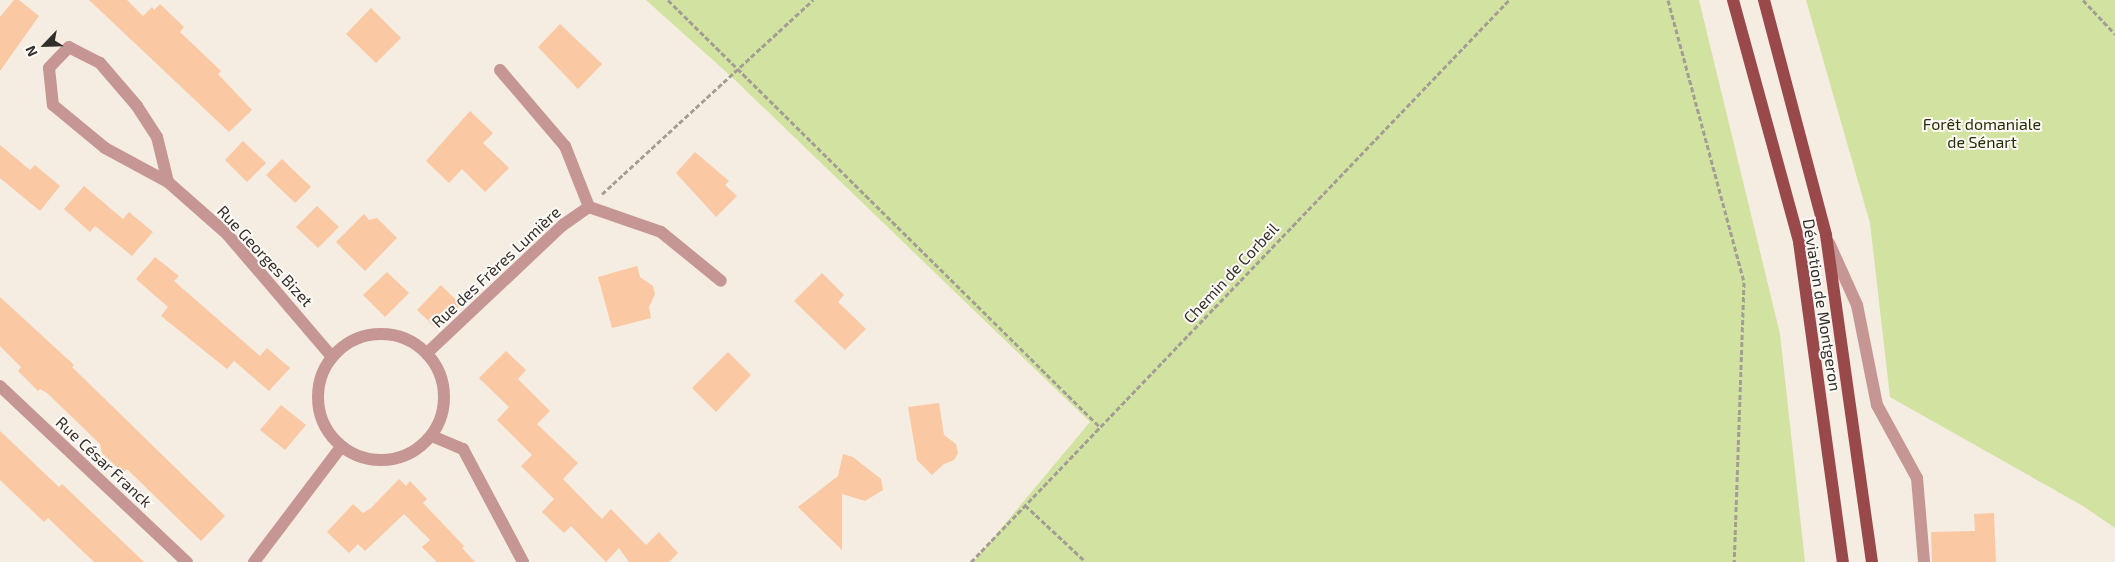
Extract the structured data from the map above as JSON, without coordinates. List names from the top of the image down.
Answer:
{
  "streets": {
    "main road": ["Déviation de Montgeron"],
    "street": ["Rue Georges Bizet", "Rue des Frères Lumière", "Rue César Franck"],
    "path": ["Chemin de Corbeil"]
  },
  "crossings": [
    ["Rue Georges Bizet", "Rue des Frères Lumière"]
  ],
  "parks": ["Forêt domaniale de Sénart"],
  "north": "bottom left"
}
